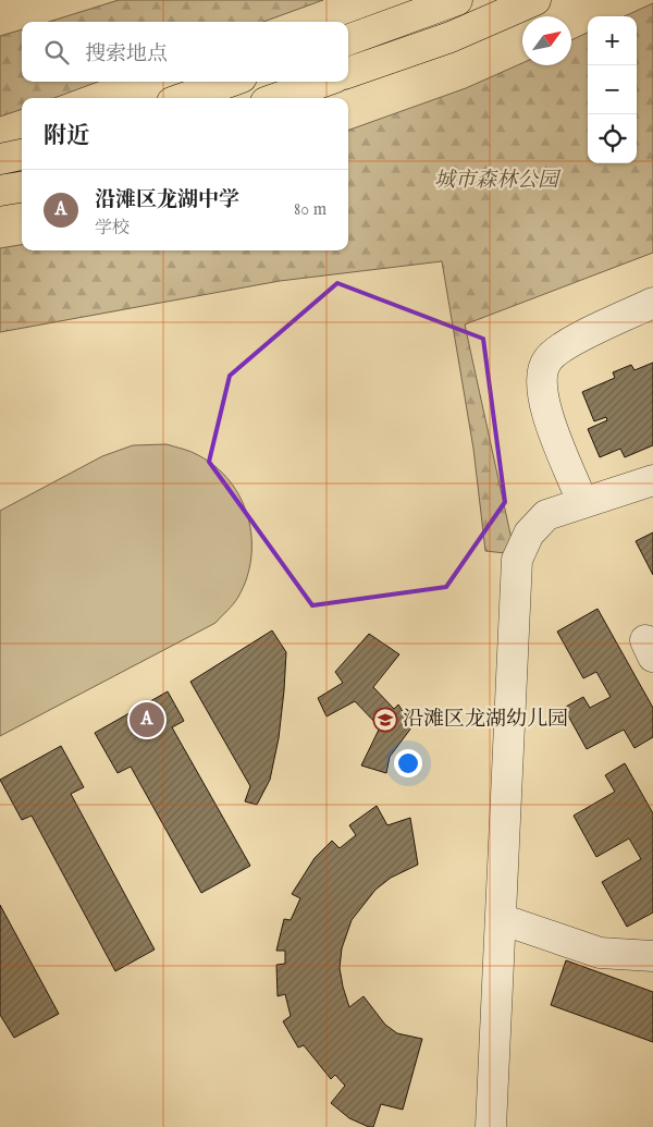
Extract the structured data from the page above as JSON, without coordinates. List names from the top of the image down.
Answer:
{
  "parks": ["城市森林公园"],
  "places": {
    "school or university": ["沿滩区龙湖幼儿园"]
  },
  "north": "top right",
  "page": {
    "map_buttons": ["+", "−"],
    "search": "搜索地点",
    "heading": "附近",
    "list": [
      {
        "mark": "A",
        "name": "沿滩区龙湖中学",
        "note": "学校",
        "value": "80 m"
      }
    ],
    "pins": "A"
  }
}
